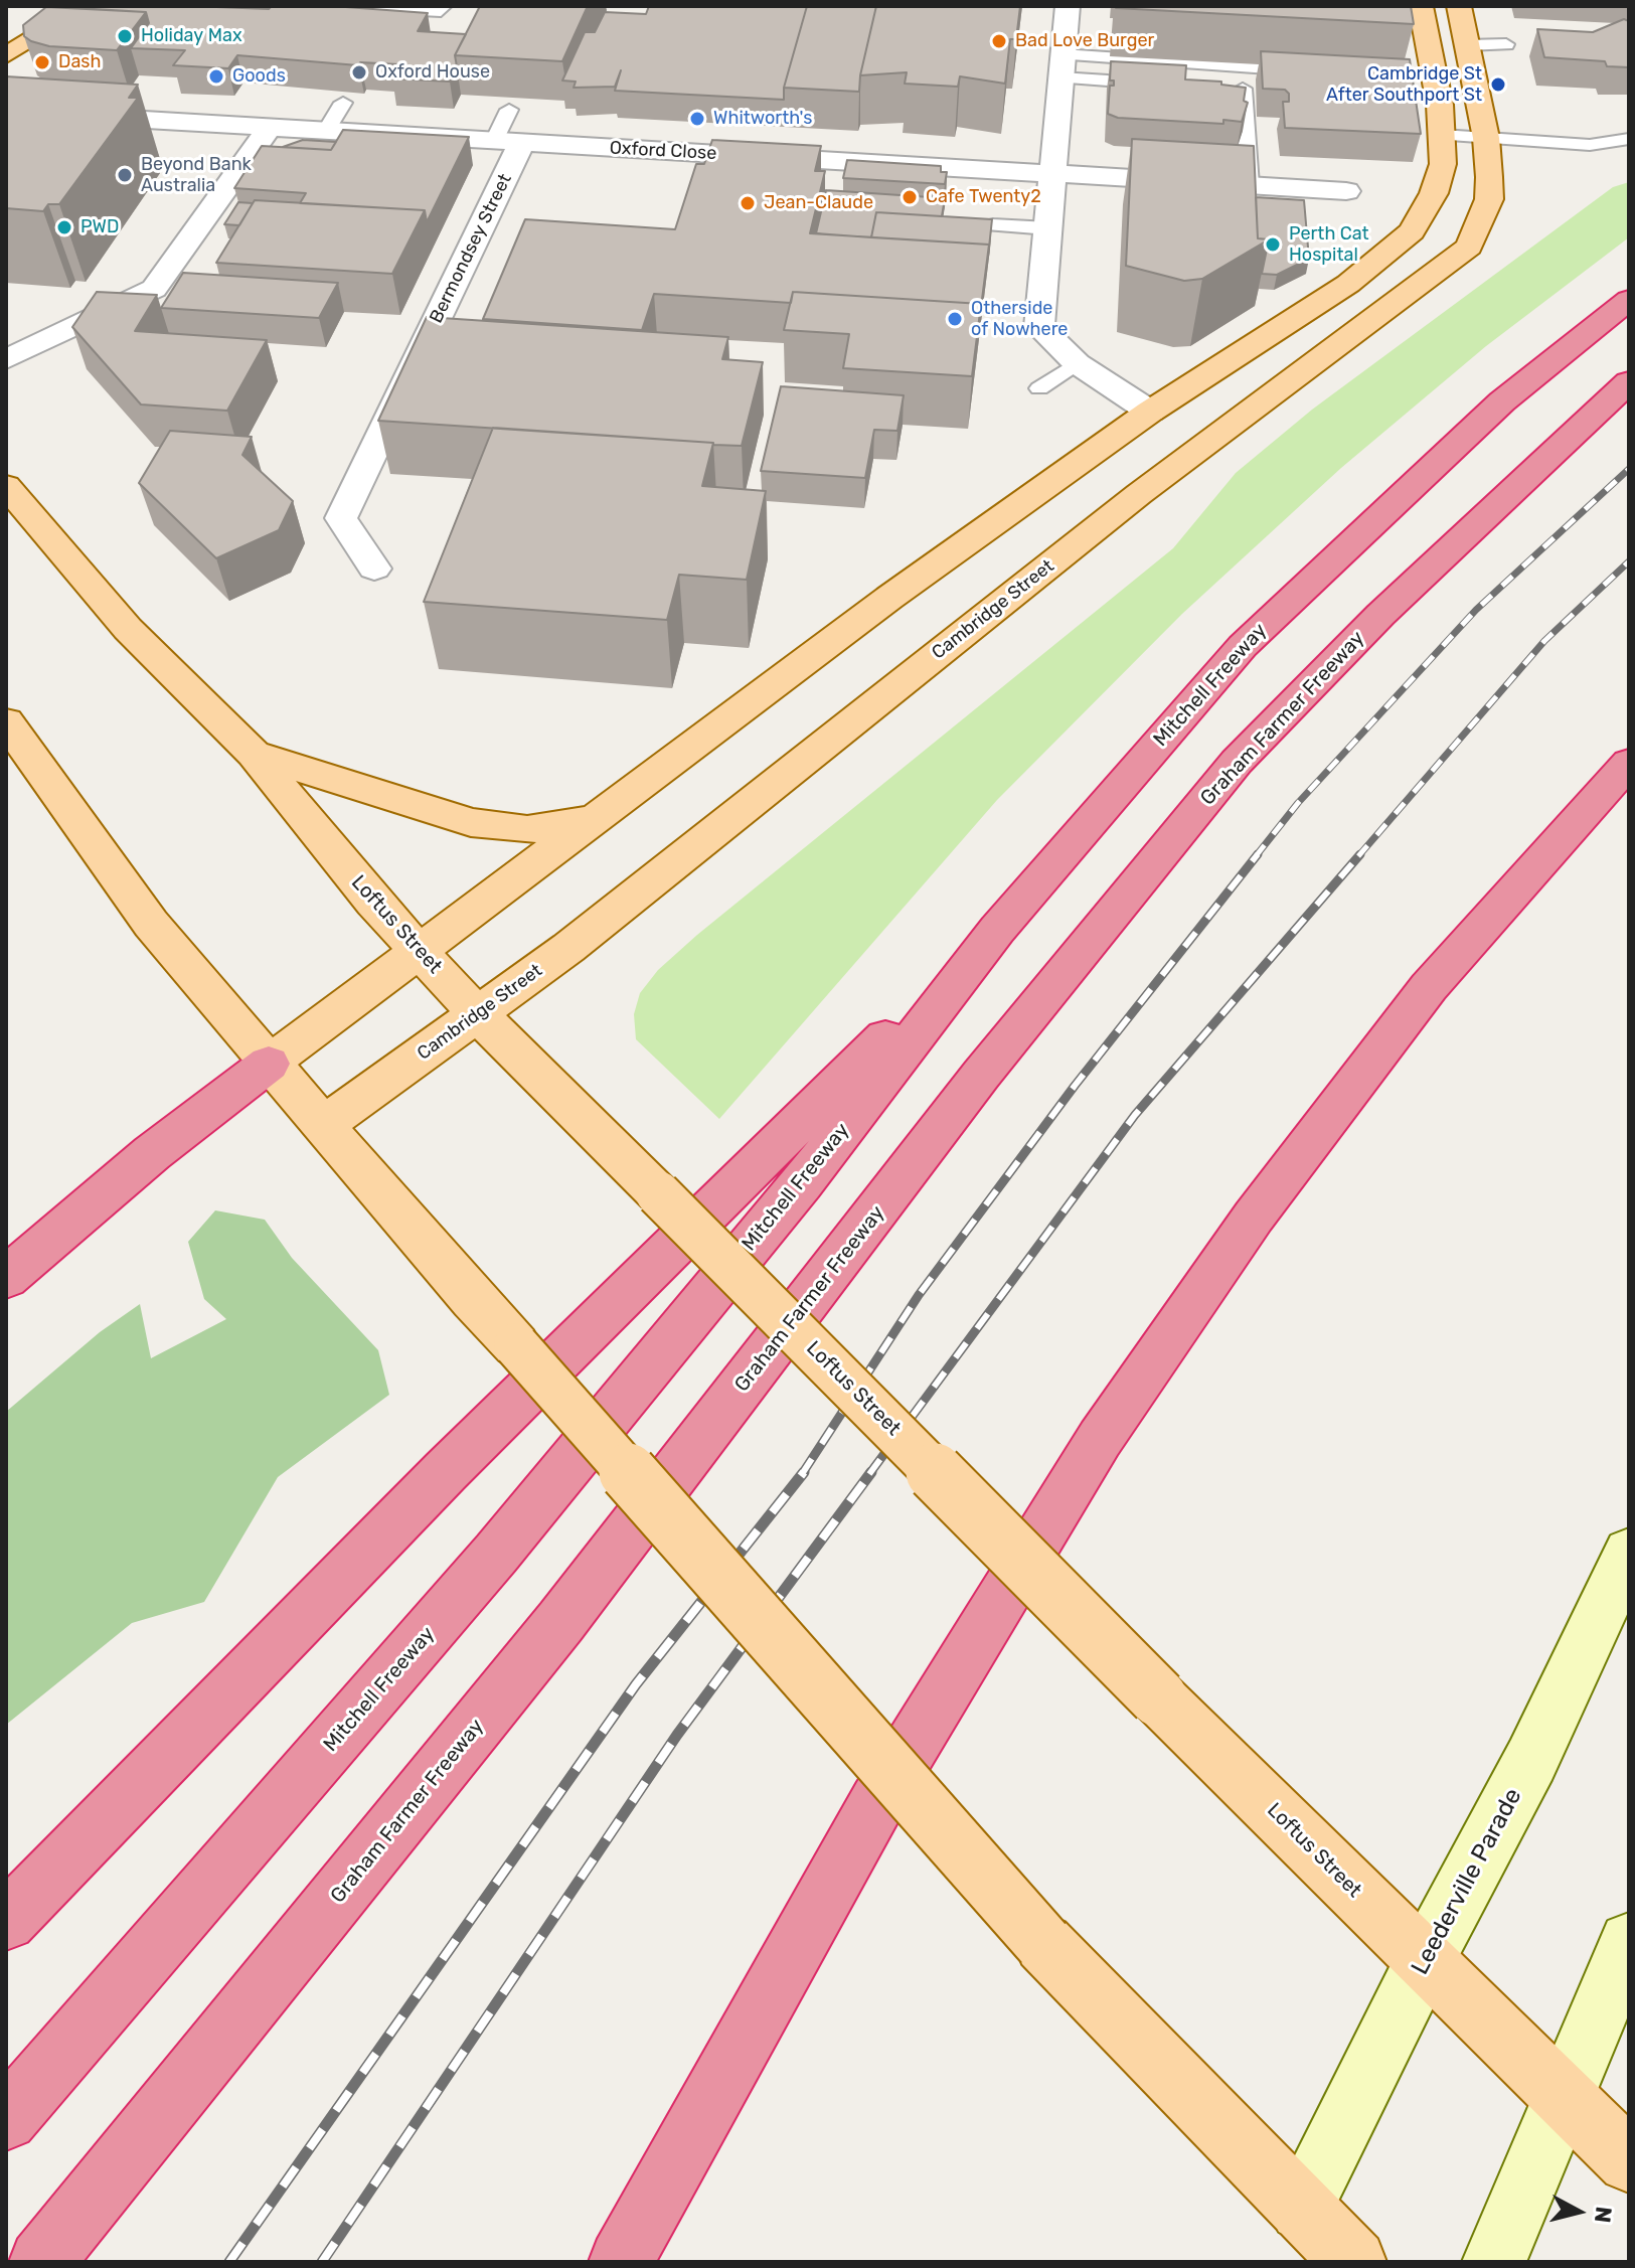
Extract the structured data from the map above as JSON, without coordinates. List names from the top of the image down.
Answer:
{
  "streets": {
    "highway": ["Mitchell Freeway", "Graham Farmer Freeway"],
    "main road": ["Cambridge Street", "Loftus Street", "Leederville Parade"],
    "street": ["Oxford Close", "Bermondsey Street"]
  },
  "crossings": [
    ["Oxford Close", "Bermondsey Street"],
    ["Cambridge Street", "Loftus Street"],
    ["Loftus Street", "Leederville Parade"]
  ],
  "places": [
    "Holiday Max",
    "Bad Love Burger",
    "Dash",
    "Oxford House",
    "Goods",
    "Cambridge St After Southport St",
    "Whitworth's",
    "Beyond Bank Australia",
    "Cafe Twenty2",
    "Jean-Claude",
    "PWD",
    "Perth Cat Hospital",
    "Otherside of Nowhere"
  ],
  "north": "right"
}
